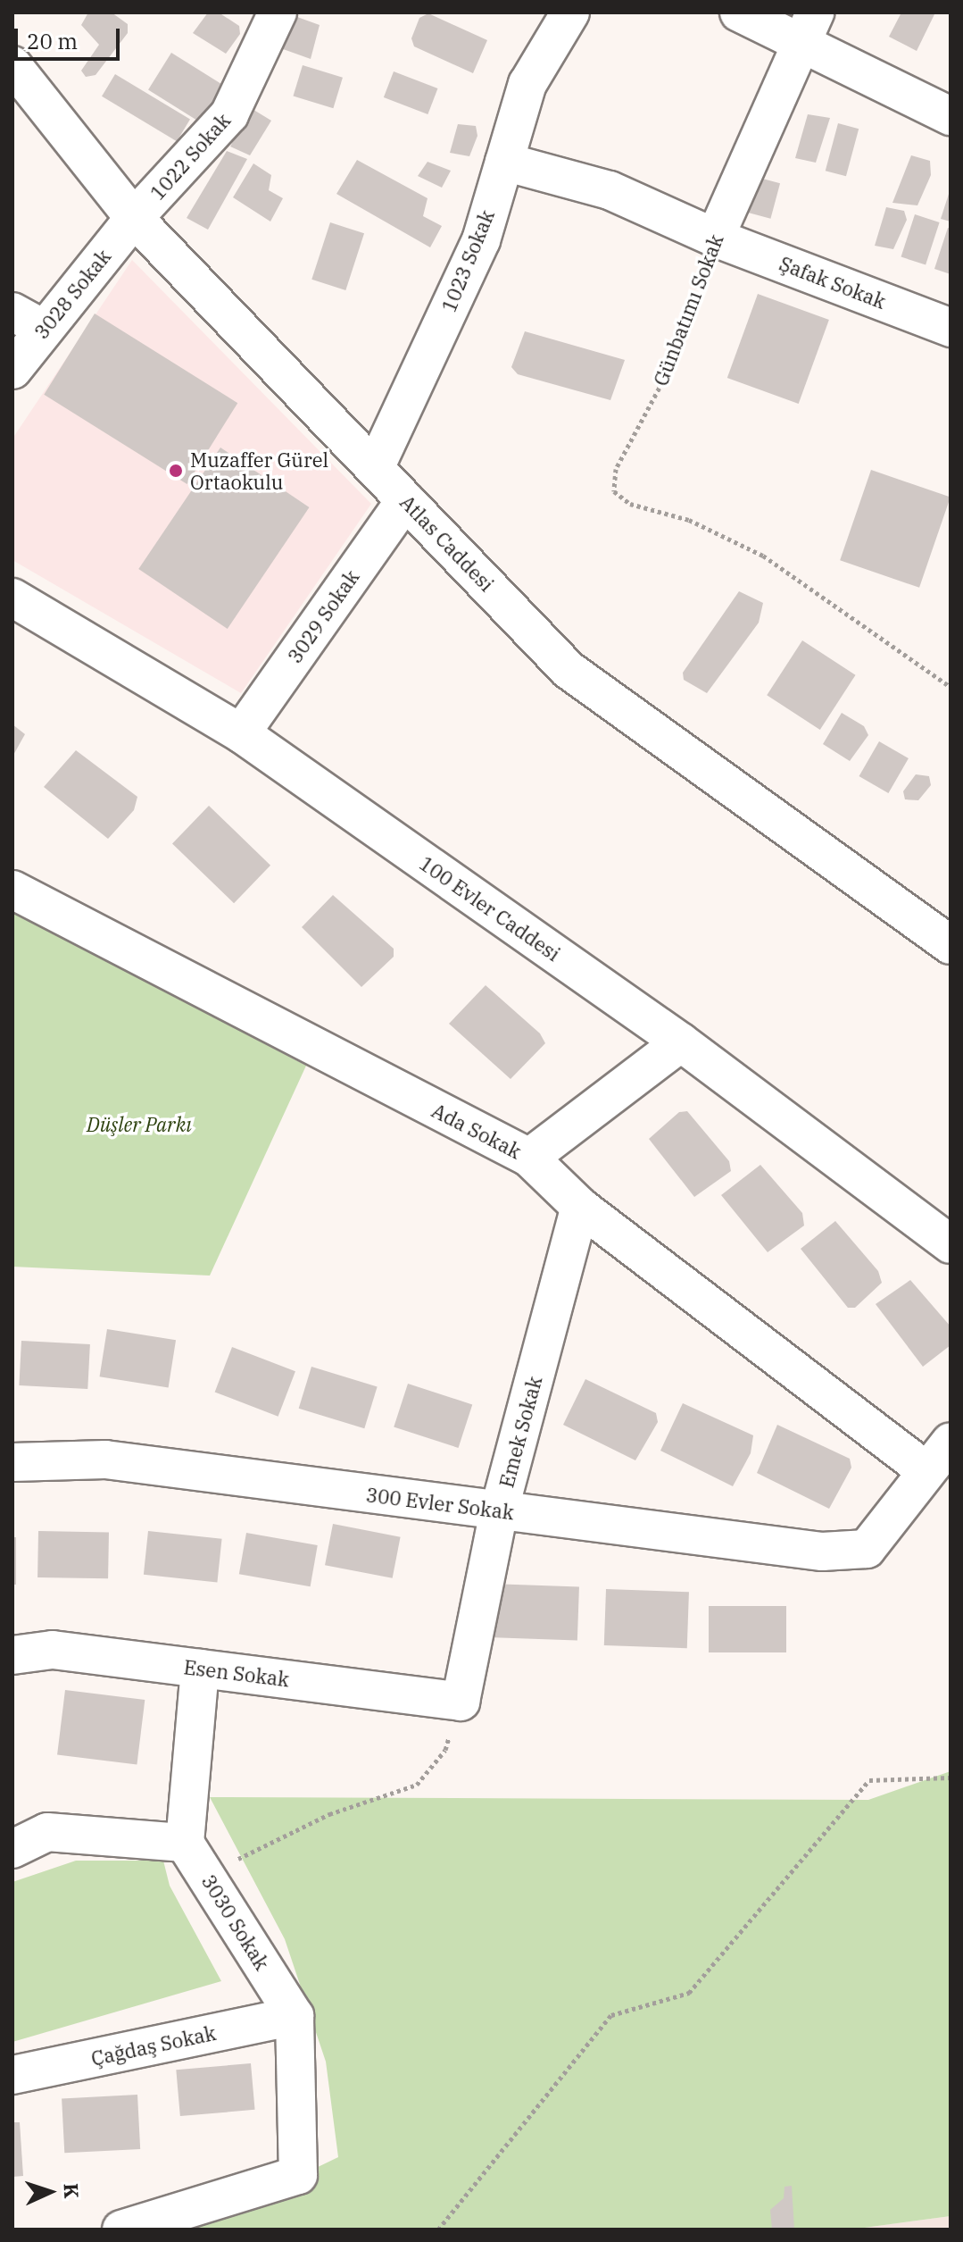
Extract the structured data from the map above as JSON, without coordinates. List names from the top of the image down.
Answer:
{
  "streets": {
    "street": [
      "1022 Sokak",
      "1023 Sokak",
      "Şafak Sokak",
      "3028 Sokak",
      "Günbatımı Sokak",
      "Atlas Caddesi",
      "3029 Sokak",
      "100 Evler Caddesi",
      "Ada Sokak",
      "Emek Sokak",
      "300 Evler Sokak",
      "Esen Sokak",
      "3030 Sokak",
      "Çağdaş Sokak"
    ]
  },
  "crossings": [
    ["1022 Sokak", "3028 Sokak"],
    ["1022 Sokak", "Atlas Caddesi"],
    ["1023 Sokak", "Şafak Sokak"],
    ["1023 Sokak", "Atlas Caddesi"],
    ["Şafak Sokak", "Günbatımı Sokak"],
    ["3028 Sokak", "Atlas Caddesi"],
    ["Atlas Caddesi", "3029 Sokak"],
    ["3029 Sokak", "100 Evler Caddesi"],
    ["Ada Sokak", "Emek Sokak"],
    ["Ada Sokak", "300 Evler Sokak"],
    ["Emek Sokak", "300 Evler Sokak"],
    ["Emek Sokak", "Esen Sokak"],
    ["3030 Sokak", "Çağdaş Sokak"]
  ],
  "parks": ["Düşler Parkı"],
  "places": ["Muzaffer Gürel Ortaokulu"],
  "scale_bar": "20 m",
  "north": "right"
}
